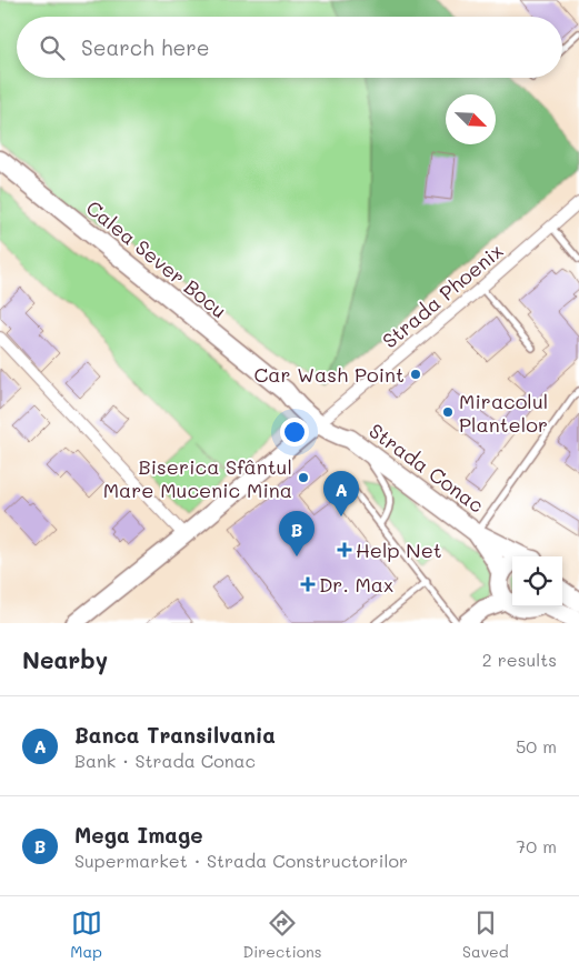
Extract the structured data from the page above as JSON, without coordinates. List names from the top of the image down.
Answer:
{
  "streets": {
    "main road": ["Calea Sever Bocu", "Strada Conac"],
    "street": ["Strada Phoenix"]
  },
  "crossings": [
    ["Calea Sever Bocu", "Strada Phoenix"],
    ["Calea Sever Bocu", "Strada Conac"],
    ["Strada Phoenix", "Strada Conac"]
  ],
  "places": {
    "other": ["Car Wash Point", "Miracolul Plantelor", "Biserica Sfântul Mare Mucenic Mina"],
    "health": ["Help Net", "Dr. Max"]
  },
  "north": "bottom right",
  "page": {
    "search": "Search here",
    "pins": ["A", "B"],
    "heading": ["Nearby", "2 results"],
    "list": [
      {
        "mark": "A",
        "name": "Banca Transilvania",
        "note": "Bank · Strada Conac",
        "value": "50 m"
      },
      {
        "mark": "B",
        "name": "Mega Image",
        "note": "Supermarket · Strada Constructorilor",
        "value": "70 m"
      }
    ],
    "nav": ["Map", "Directions", "Saved"]
  }
}
